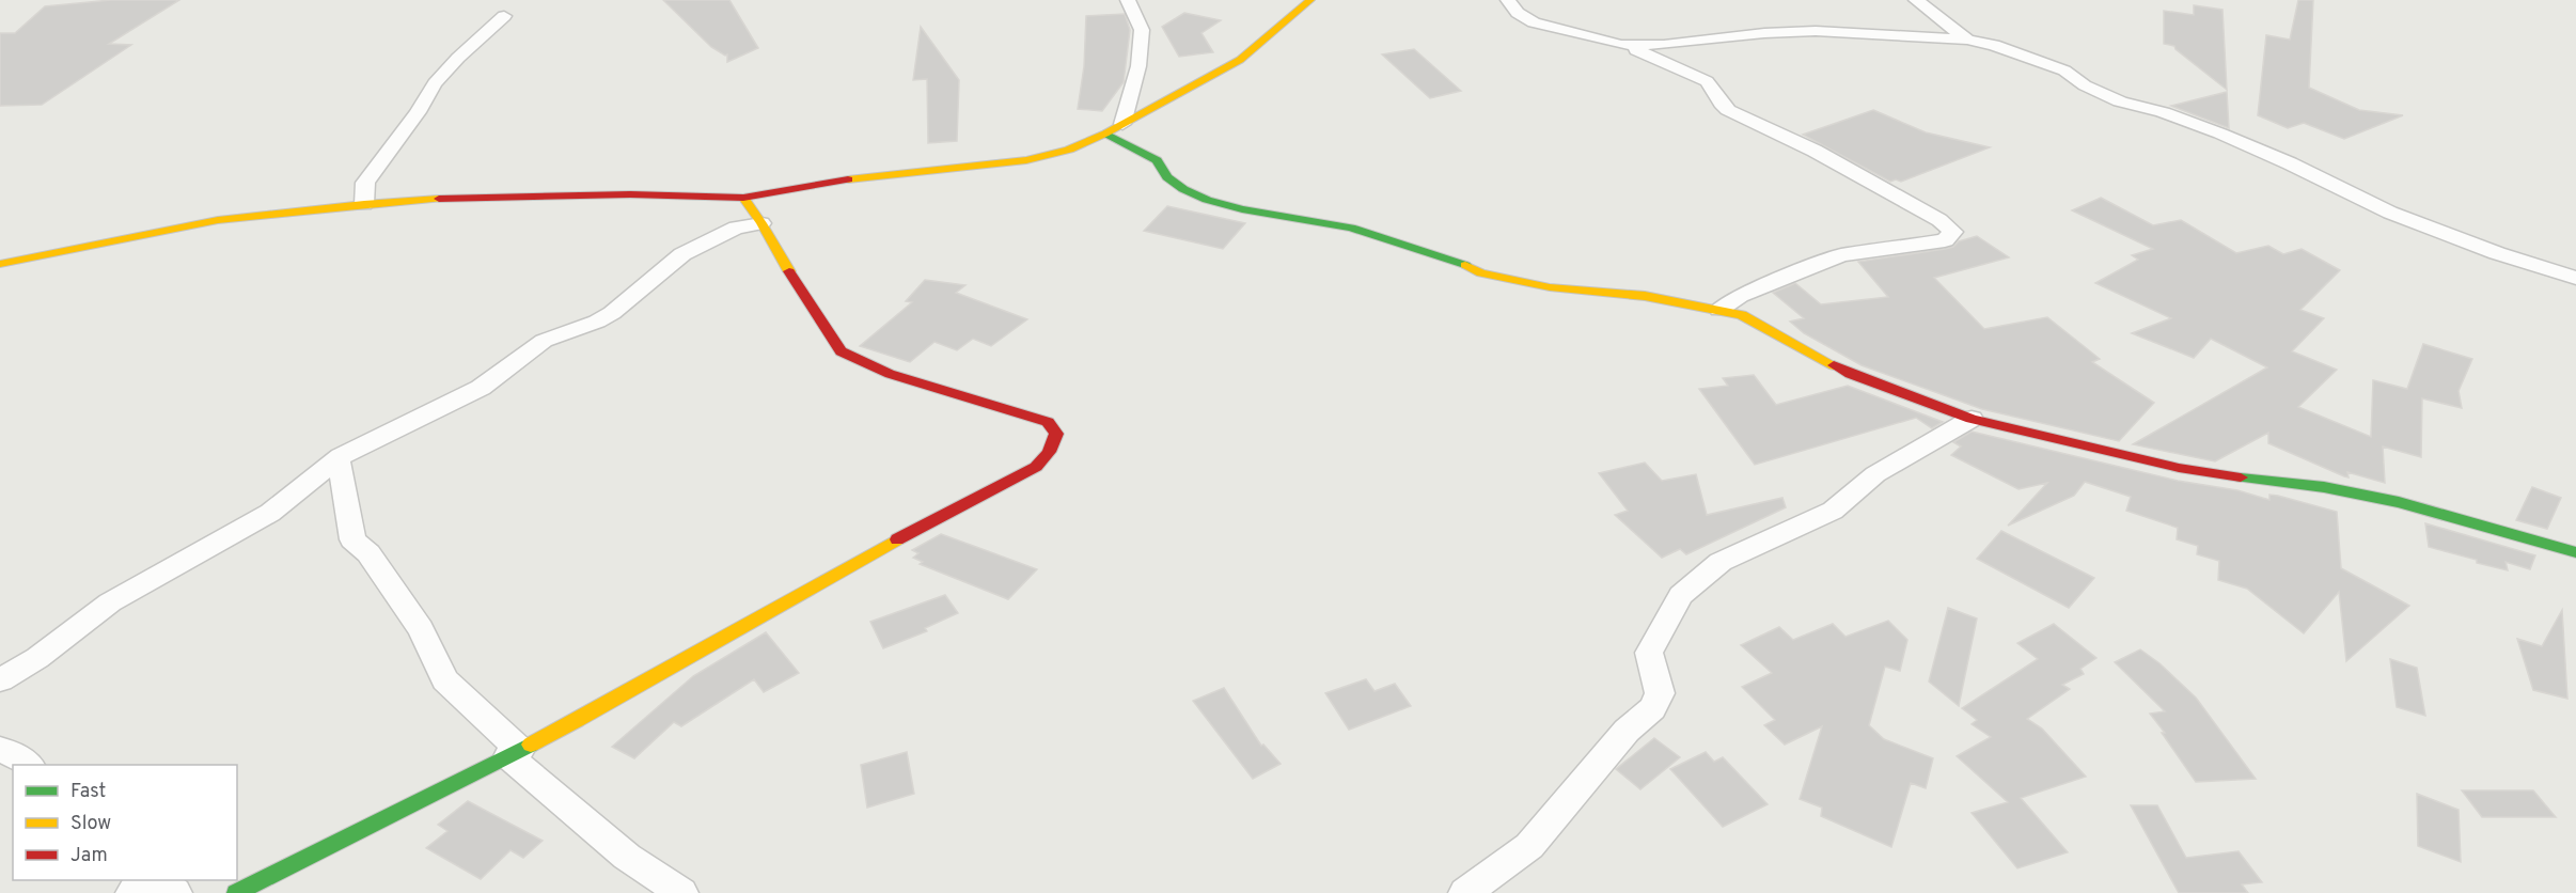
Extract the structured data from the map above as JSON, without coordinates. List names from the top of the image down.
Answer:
{
  "legend": ["Fast", "Slow", "Jam"]
}
